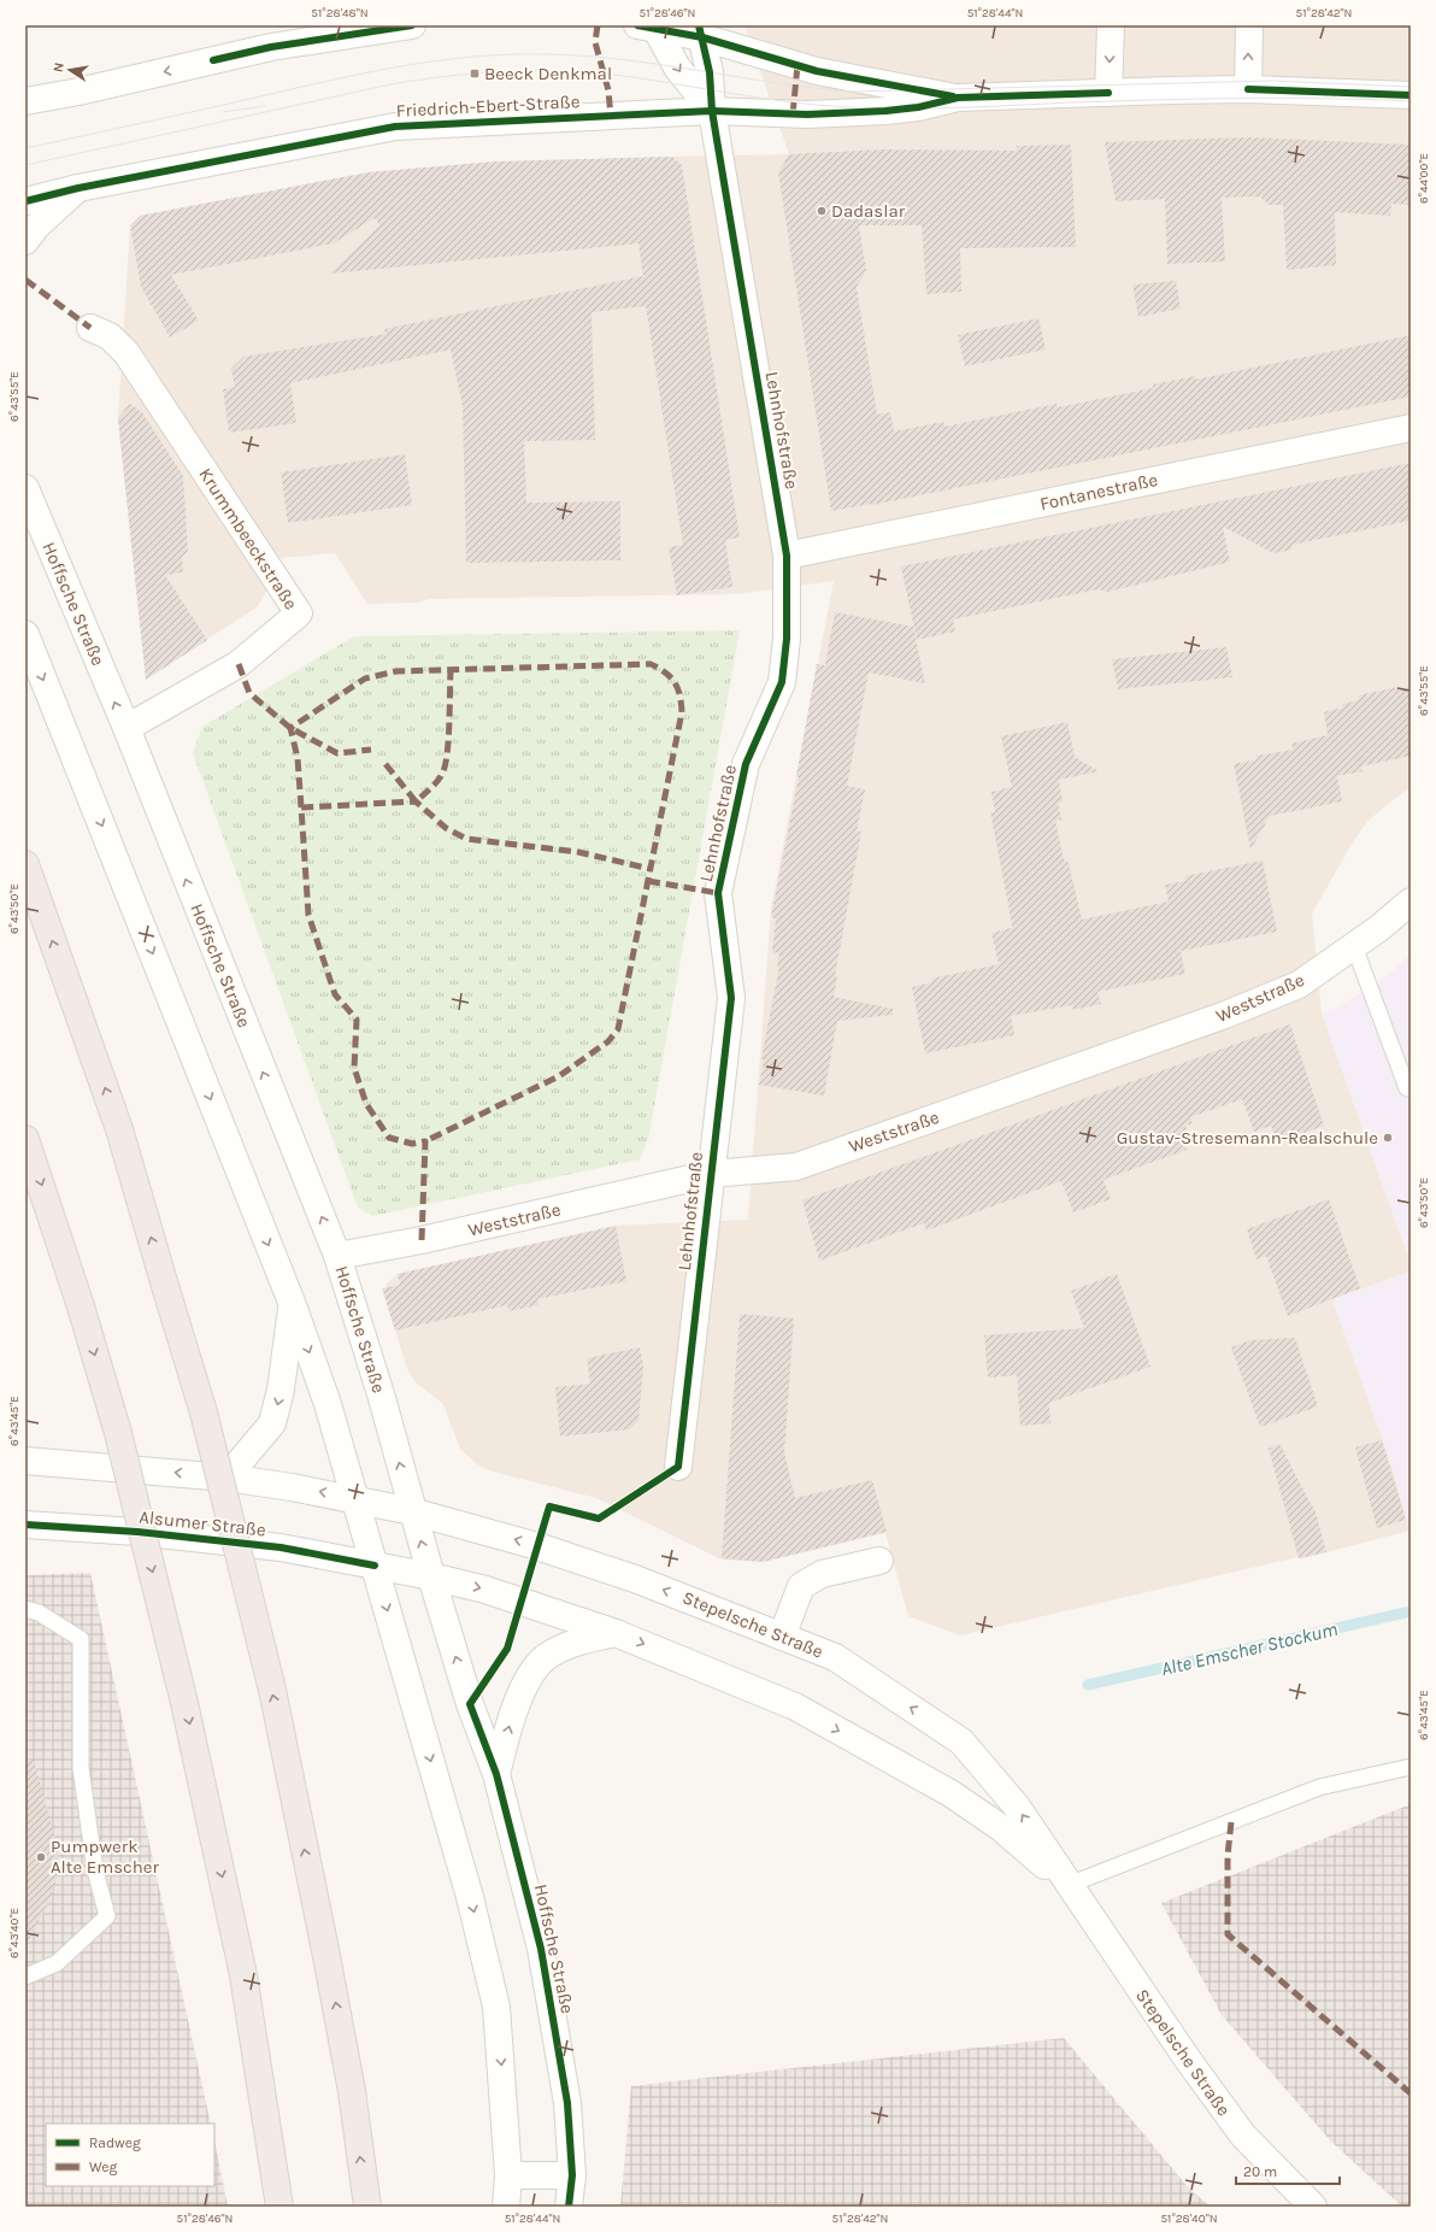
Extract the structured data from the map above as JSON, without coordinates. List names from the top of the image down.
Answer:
{
  "streets": {
    "street": [
      "Friedrich-Ebert-Straße",
      "Lehnhofstraße",
      "Fontanestraße",
      "Krummbeeckstraße",
      "Hoffsche Straße",
      "Weststraße",
      "Alsumer Straße",
      "Stepelsche Straße"
    ]
  },
  "crossings": [
    ["Friedrich-Ebert-Straße", "Lehnhofstraße"],
    ["Lehnhofstraße", "Fontanestraße"],
    ["Lehnhofstraße", "Weststraße"],
    ["Krummbeeckstraße", "Hoffsche Straße"],
    ["Hoffsche Straße", "Weststraße"],
    ["Hoffsche Straße", "Stepelsche Straße"],
    ["Alsumer Straße", "Stepelsche Straße"]
  ],
  "water": ["Alte Emscher Stockum"],
  "places": {
    "transit": ["Beeck Denkmal"],
    "other": ["Dadaslar", "Gustav-Stresemann-Realschule", "Pumpwerk Alte Emscher"]
  },
  "legend": ["Radweg", "Weg"],
  "scale_bar": "20 m",
  "north": "left",
  "coordinates": [
    "51°28'48\"N",
    "51°28'46\"N",
    "51°28'44\"N",
    "51°28'42\"N",
    "6°44'00\"E",
    "6°43'55\"E",
    "6°43'50\"E",
    "6°43'45\"E",
    "6°43'40\"E",
    "51°28'40\"N"
  ]
}
